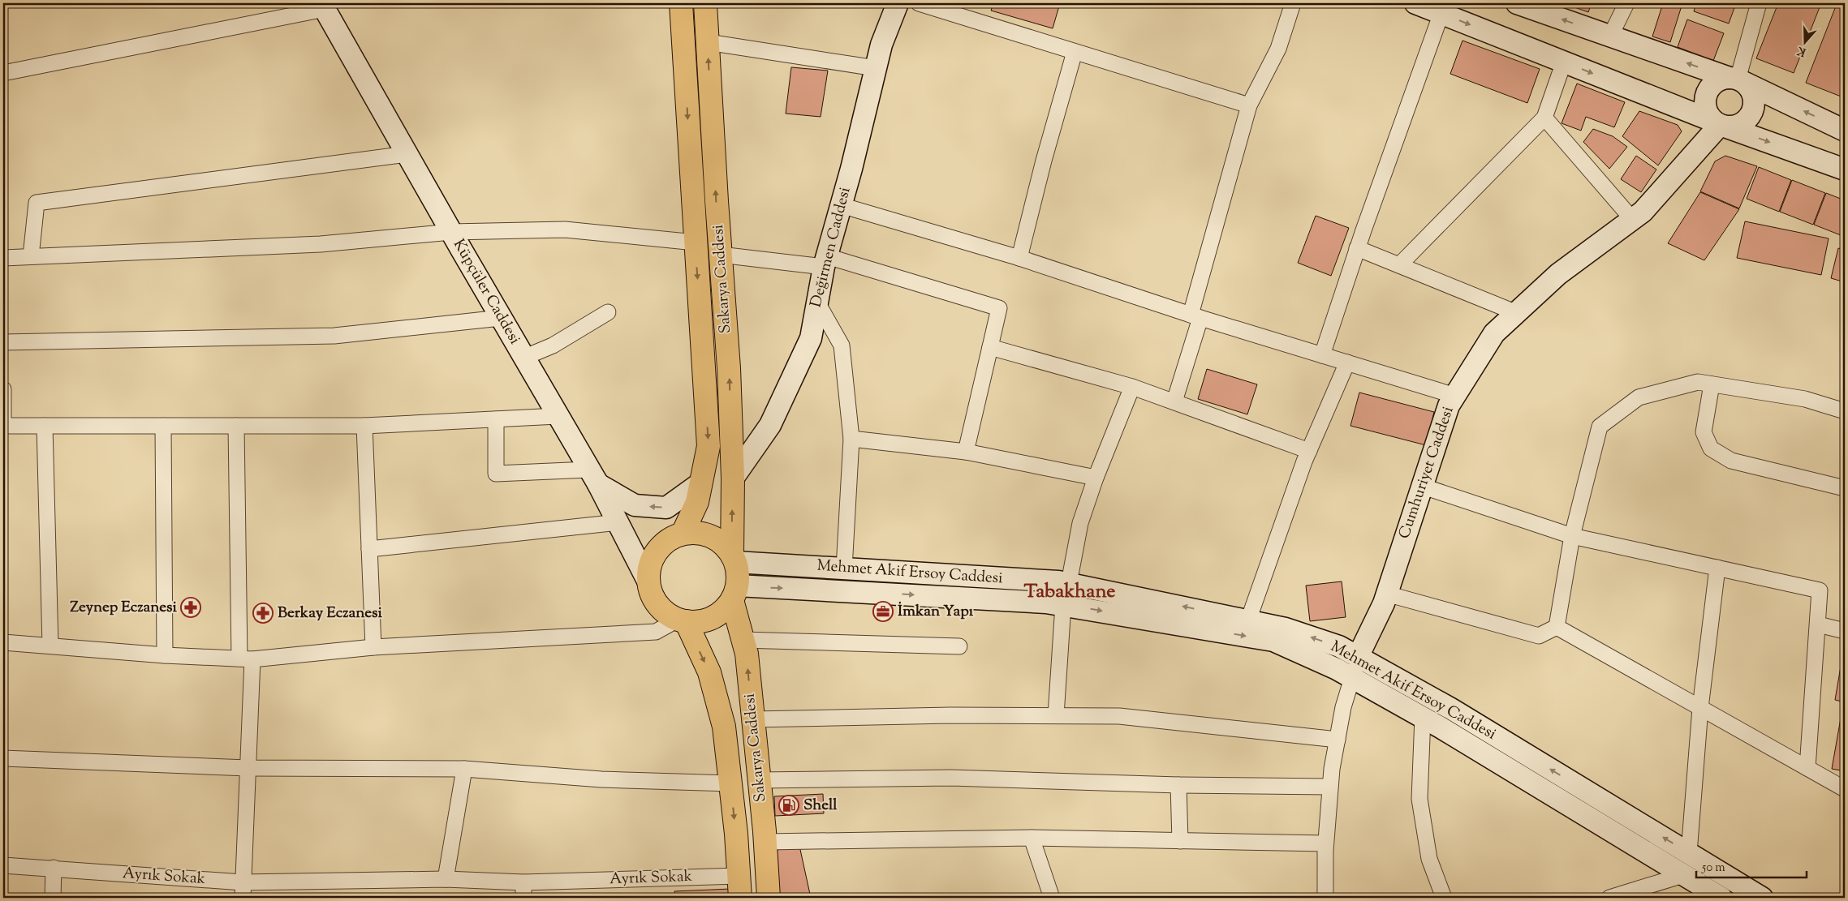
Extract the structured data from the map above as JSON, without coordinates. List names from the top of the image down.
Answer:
{
  "streets": {
    "main road": [
      "Değirmen Caddesi",
      "Sakarya Caddesi",
      "Küpçüler Caddesi",
      "Cumhuriyet Caddesi",
      "Mehmet Akif Ersoy Caddesi"
    ],
    "street": ["Ayrık Sokak"]
  },
  "crossings": [
    ["Değirmen Caddesi", "Sakarya Caddesi"],
    ["Sakarya Caddesi", "Küpçüler Caddesi"],
    ["Sakarya Caddesi", "Mehmet Akif Ersoy Caddesi"],
    ["Sakarya Caddesi", "Ayrık Sokak"],
    ["Küpçüler Caddesi", "Mehmet Akif Ersoy Caddesi"],
    ["Cumhuriyet Caddesi", "Mehmet Akif Ersoy Caddesi"]
  ],
  "districts": ["Tabakhane"],
  "places": {
    "pharmacy": ["Zeynep Eczanesi", "Berkay Eczanesi"],
    "office": ["İmkan Yapı"],
    "fuel station": ["Shell"]
  },
  "scale_bar": "50 m",
  "north": "bottom"
}
